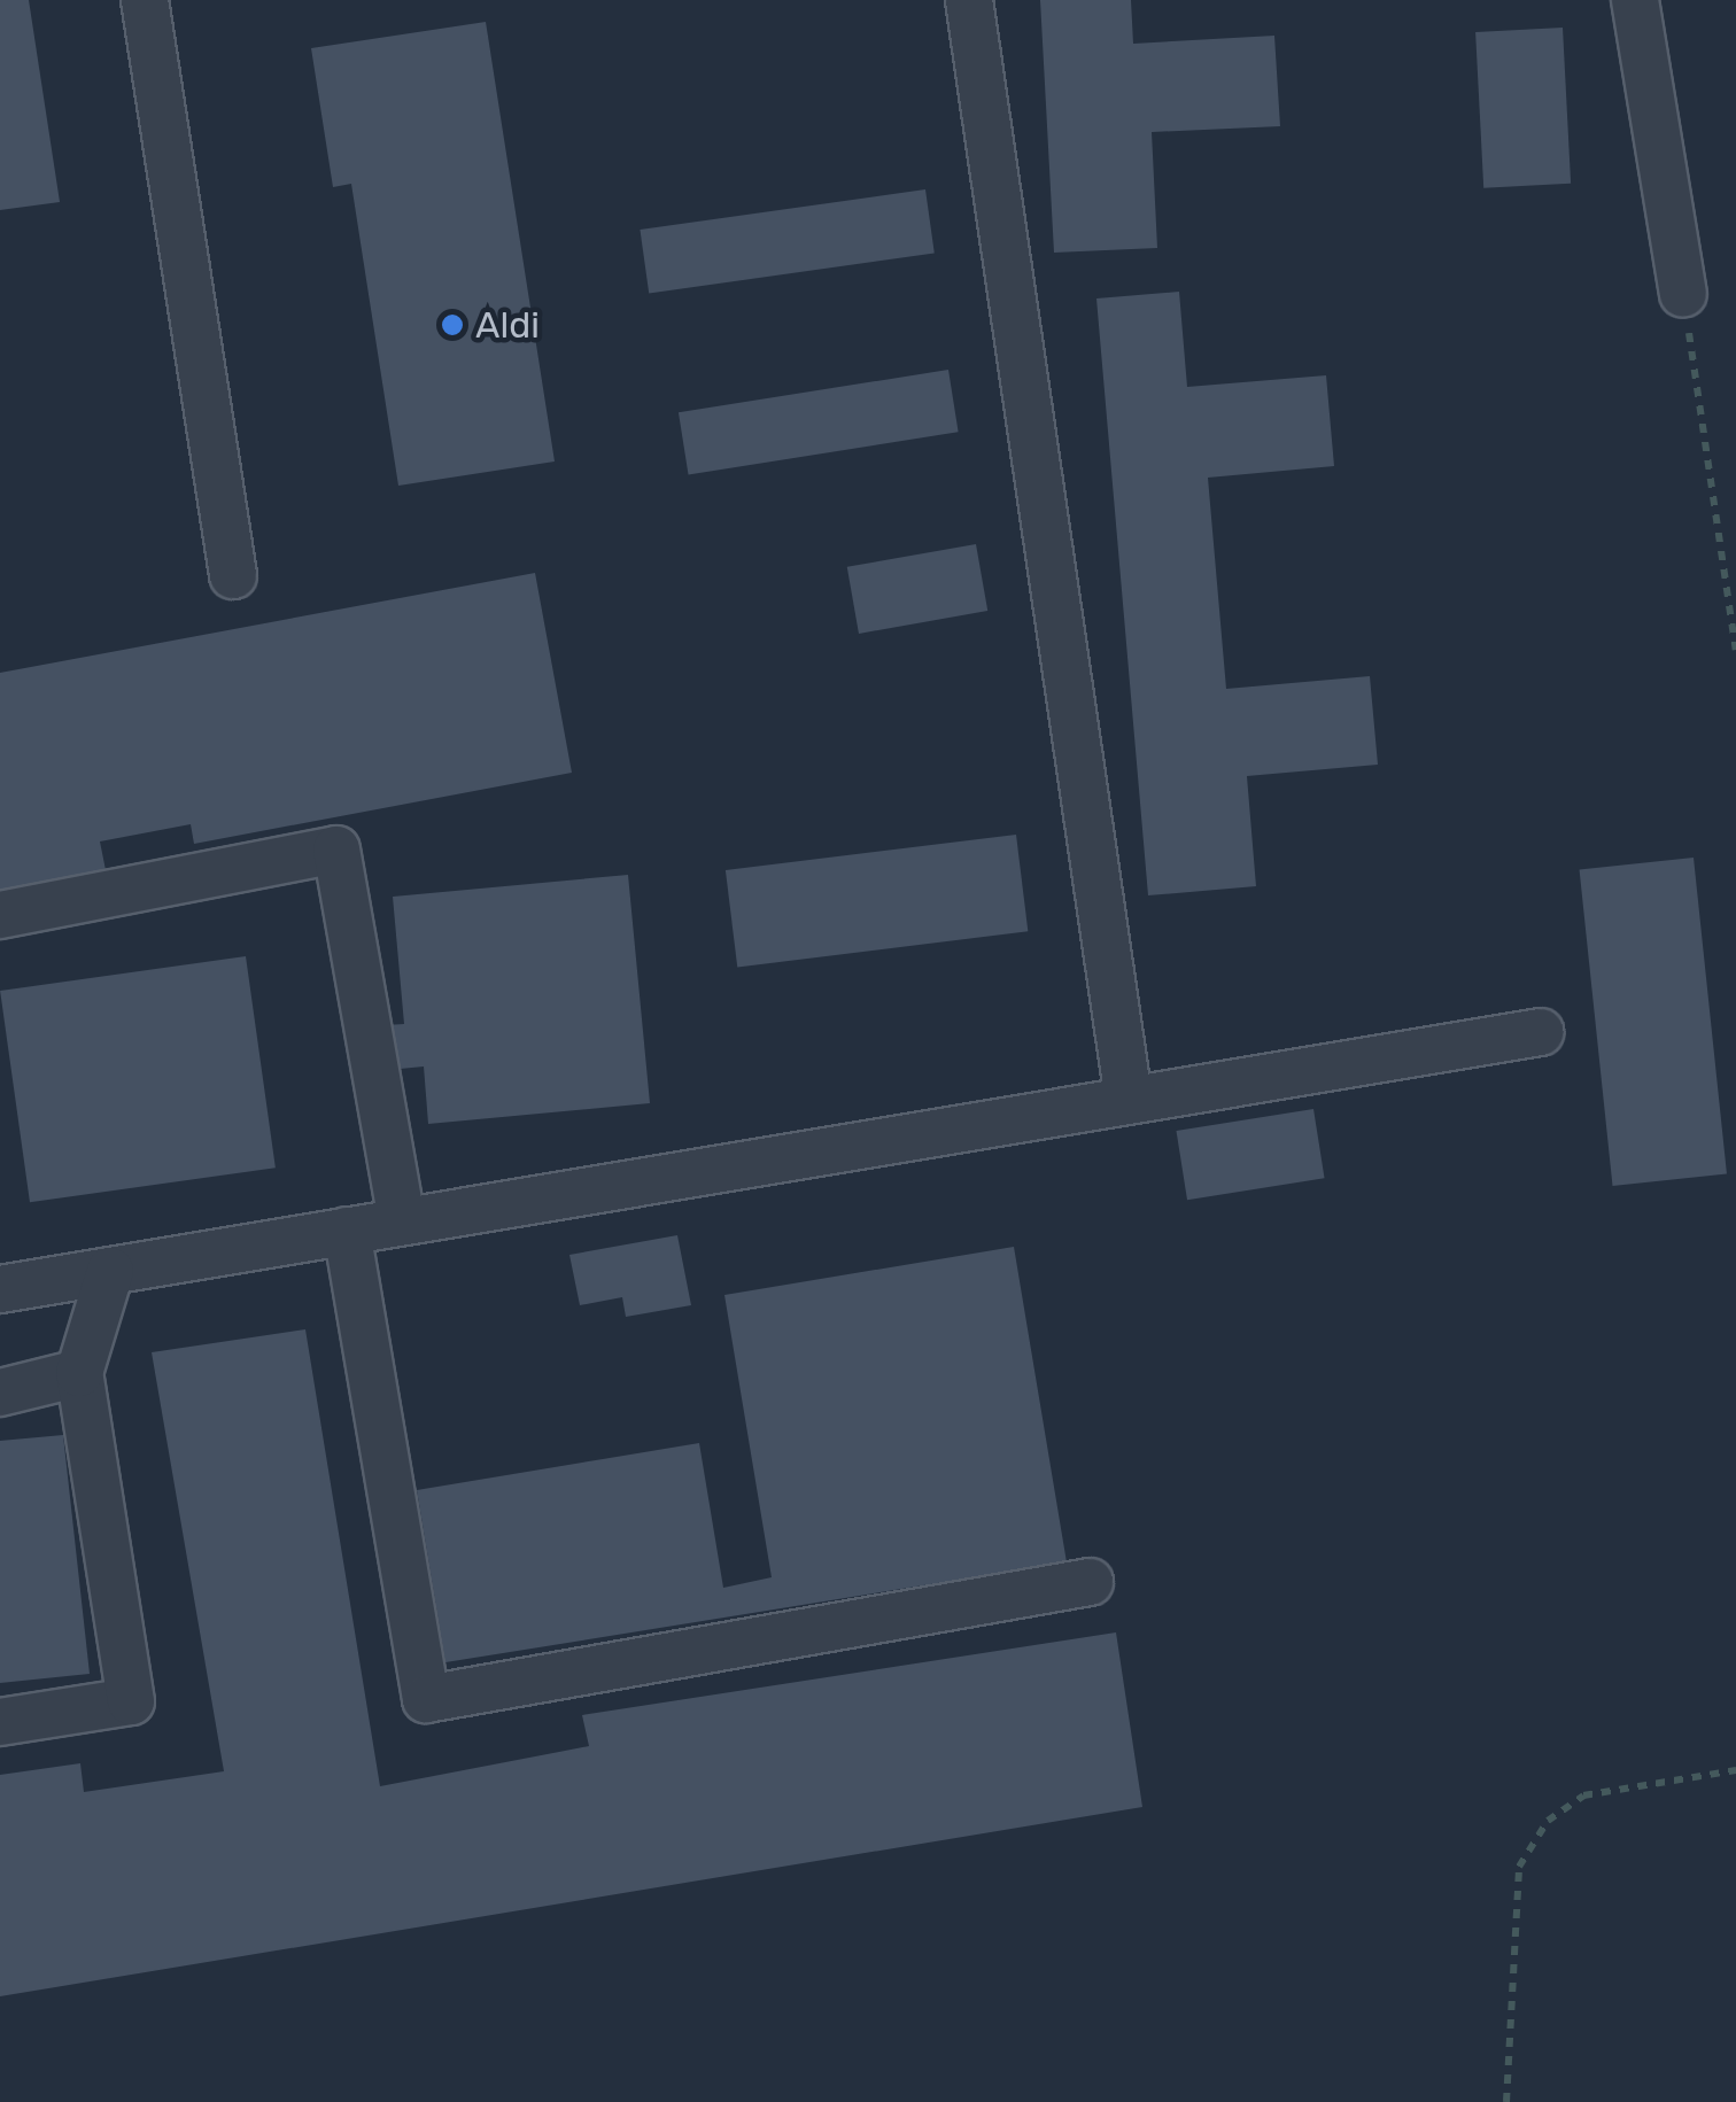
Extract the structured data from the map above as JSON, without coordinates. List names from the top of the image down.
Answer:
{
  "places": ["Aldi"]
}
